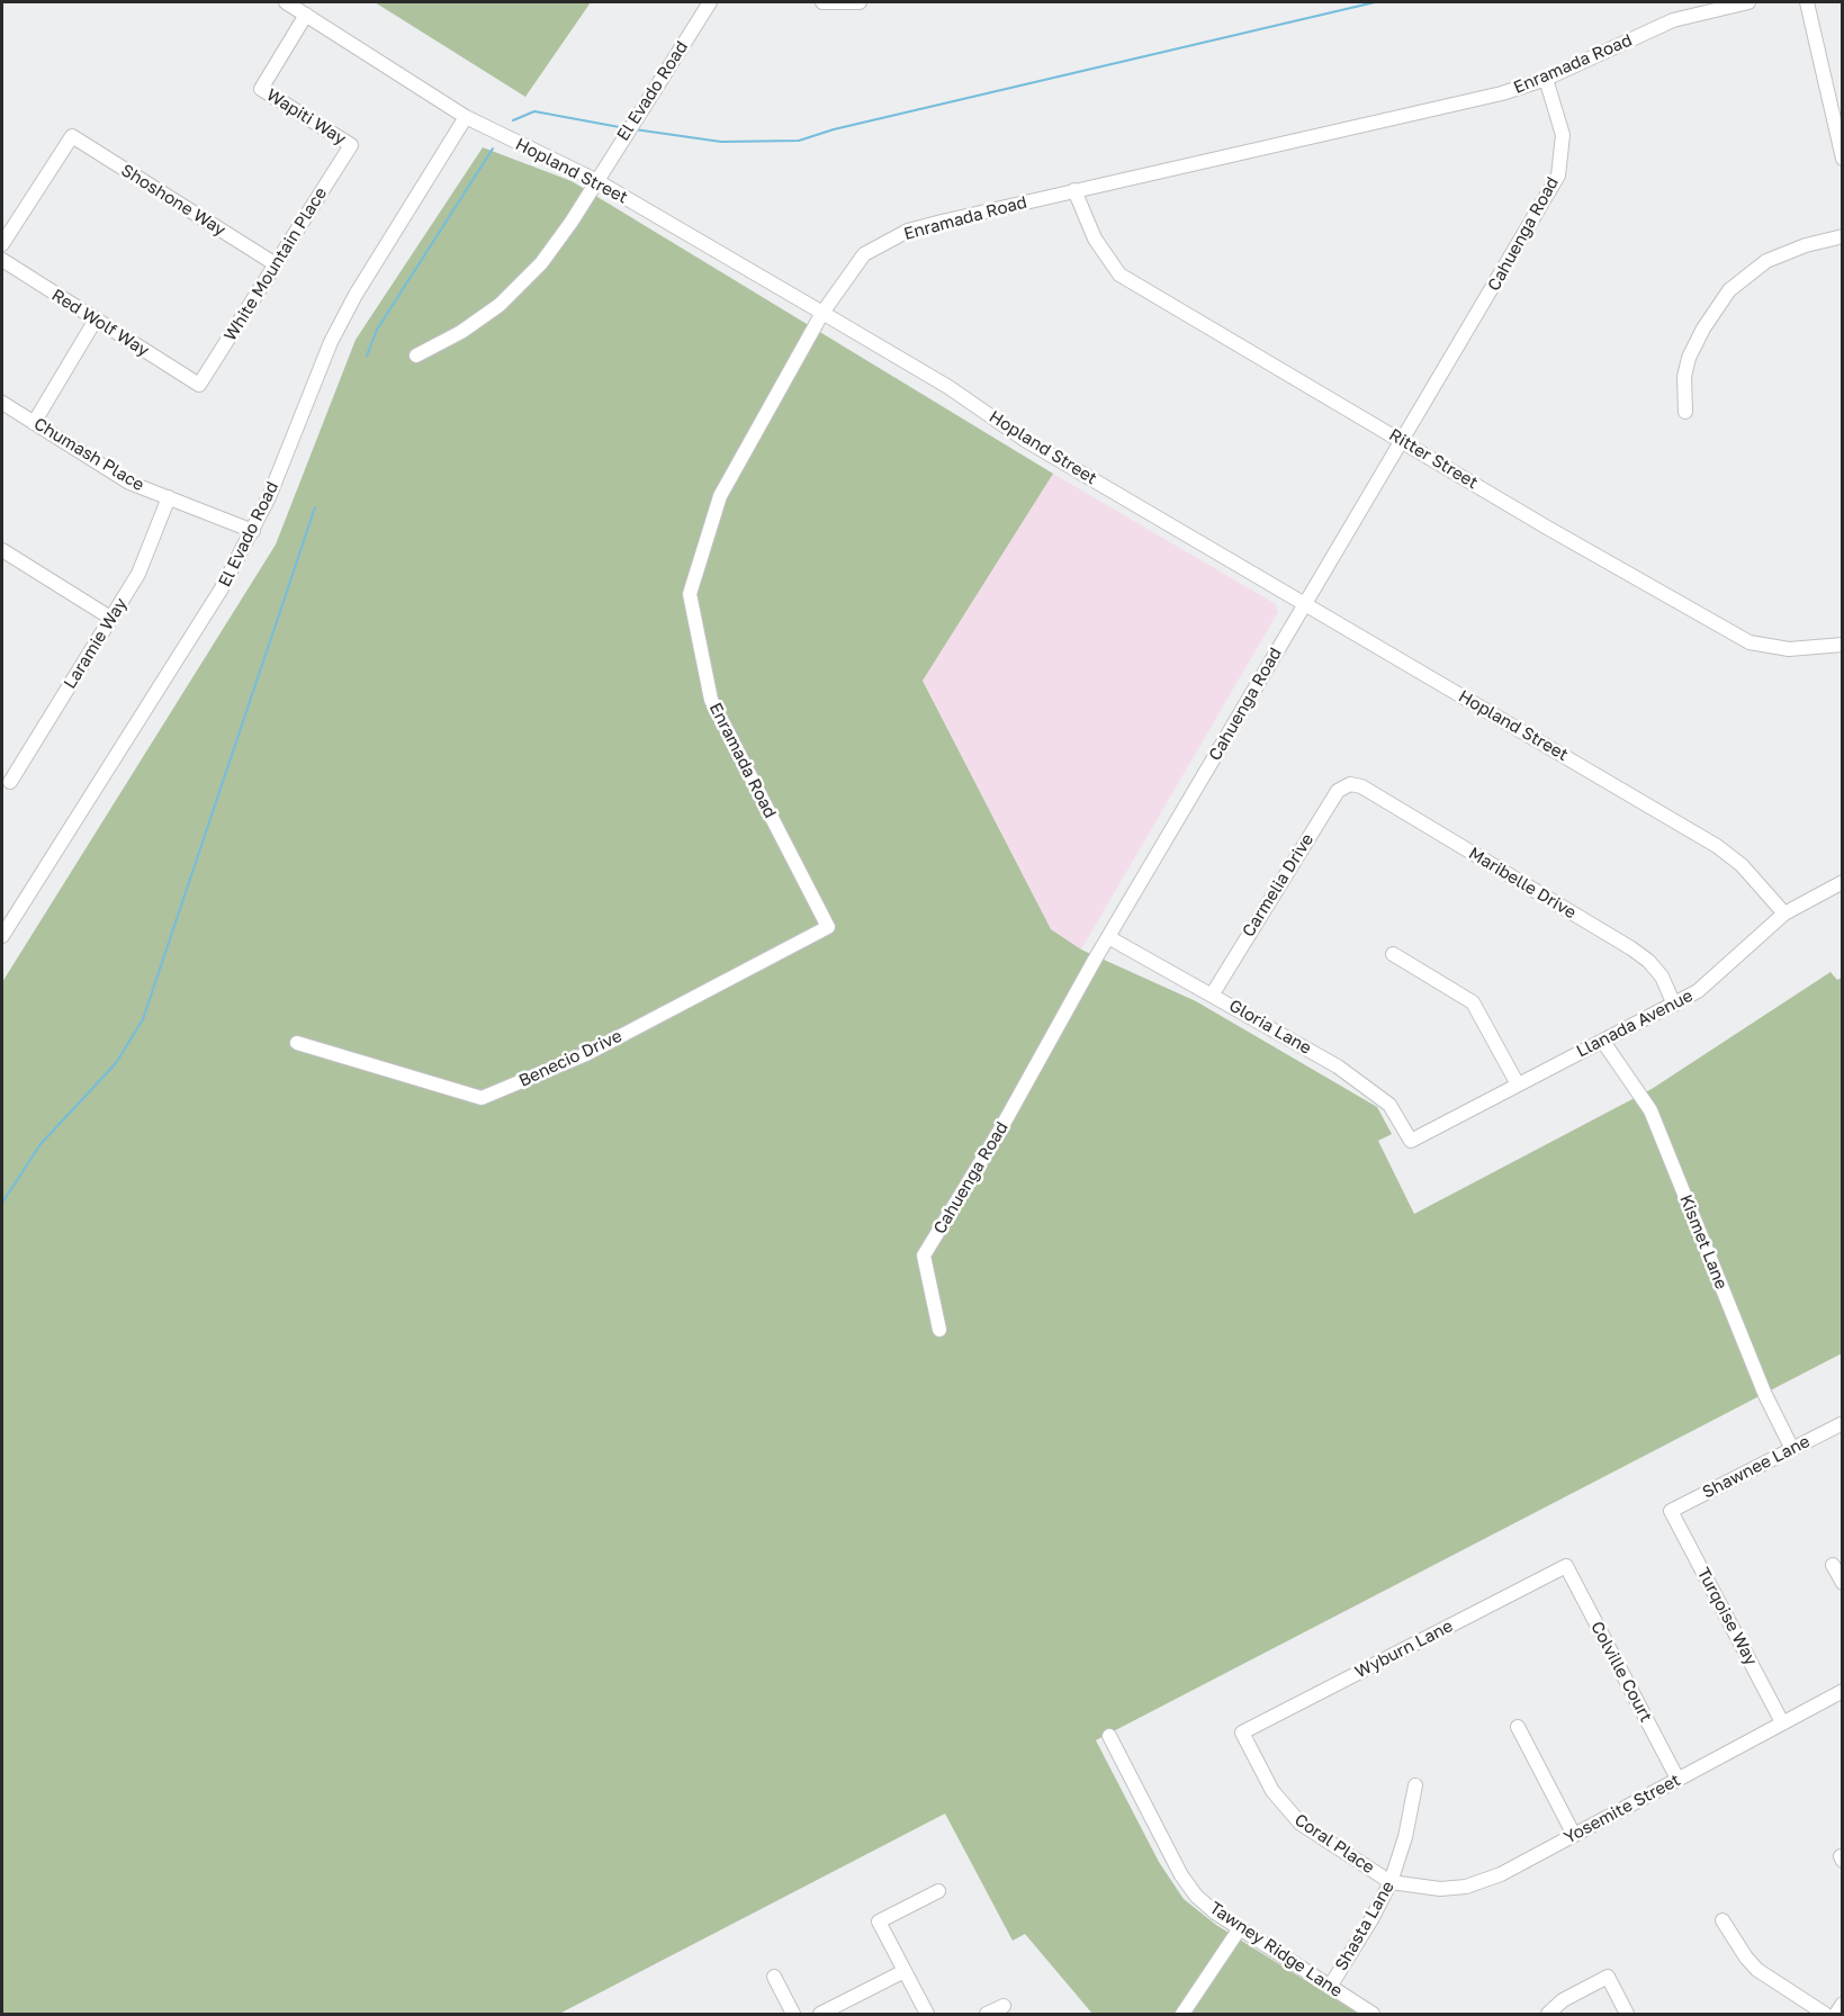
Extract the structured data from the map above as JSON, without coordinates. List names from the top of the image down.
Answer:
{
  "streets": {
    "street": [
      "Enramada Road",
      "El Evado Road",
      "Wapiti Way",
      "Hopland Street",
      "Shoshone Way",
      "Cahuenga Road",
      "White Mountain Place",
      "Red Wolf Way",
      "Chumash Place",
      "Ritter Street",
      "Laramie Way",
      "Maribelle Drive",
      "Carmelia Drive",
      "Llanada Avenue",
      "Gloria Lane",
      "Benecio Drive",
      "Kismet Lane",
      "Shawnee Lane",
      "Turqoise Way",
      "Wyburn Lane",
      "Colville Court",
      "Yosemite Street",
      "Coral Place",
      "Shasta Lane",
      "Tawney Ridge Lane"
    ]
  },
  "crossings": [
    ["Enramada Road", "Hopland Street"],
    ["Enramada Road", "Cahuenga Road"],
    ["Enramada Road", "Ritter Street"],
    ["Enramada Road", "Benecio Drive"],
    ["El Evado Road", "Hopland Street"],
    ["El Evado Road", "Chumash Place"],
    ["Wapiti Way", "Hopland Street"],
    ["Wapiti Way", "White Mountain Place"],
    ["Hopland Street", "Cahuenga Road"],
    ["Hopland Street", "Llanada Avenue"],
    ["Shoshone Way", "White Mountain Place"],
    ["Cahuenga Road", "Ritter Street"],
    ["Cahuenga Road", "Gloria Lane"],
    ["White Mountain Place", "Red Wolf Way"],
    ["Chumash Place", "Laramie Way"],
    ["Maribelle Drive", "Carmelia Drive"],
    ["Maribelle Drive", "Llanada Avenue"],
    ["Carmelia Drive", "Gloria Lane"],
    ["Llanada Avenue", "Gloria Lane"],
    ["Llanada Avenue", "Kismet Lane"],
    ["Kismet Lane", "Shawnee Lane"],
    ["Shawnee Lane", "Turqoise Way"],
    ["Turqoise Way", "Yosemite Street"],
    ["Wyburn Lane", "Colville Court"],
    ["Wyburn Lane", "Coral Place"],
    ["Colville Court", "Yosemite Street"],
    ["Yosemite Street", "Coral Place"],
    ["Yosemite Street", "Shasta Lane"],
    ["Coral Place", "Shasta Lane"],
    ["Shasta Lane", "Tawney Ridge Lane"]
  ]
}
